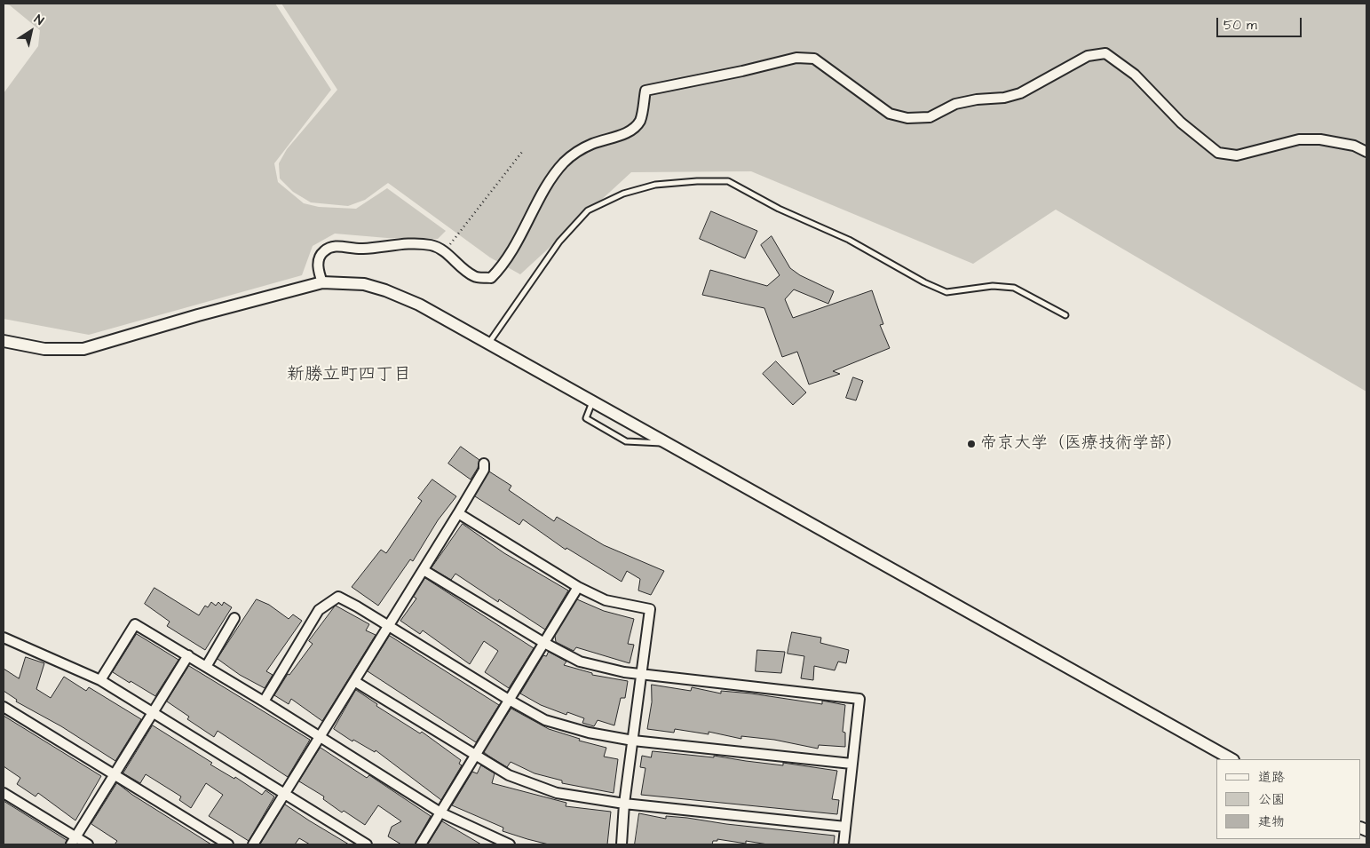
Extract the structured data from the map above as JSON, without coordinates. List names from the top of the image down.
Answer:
{
  "districts": ["新勝立町四丁目"],
  "places": ["帝京大学（医療技術学部）"],
  "legend": ["道路", "公園", "建物"],
  "scale_bar": "50 m",
  "north": "top right"
}
